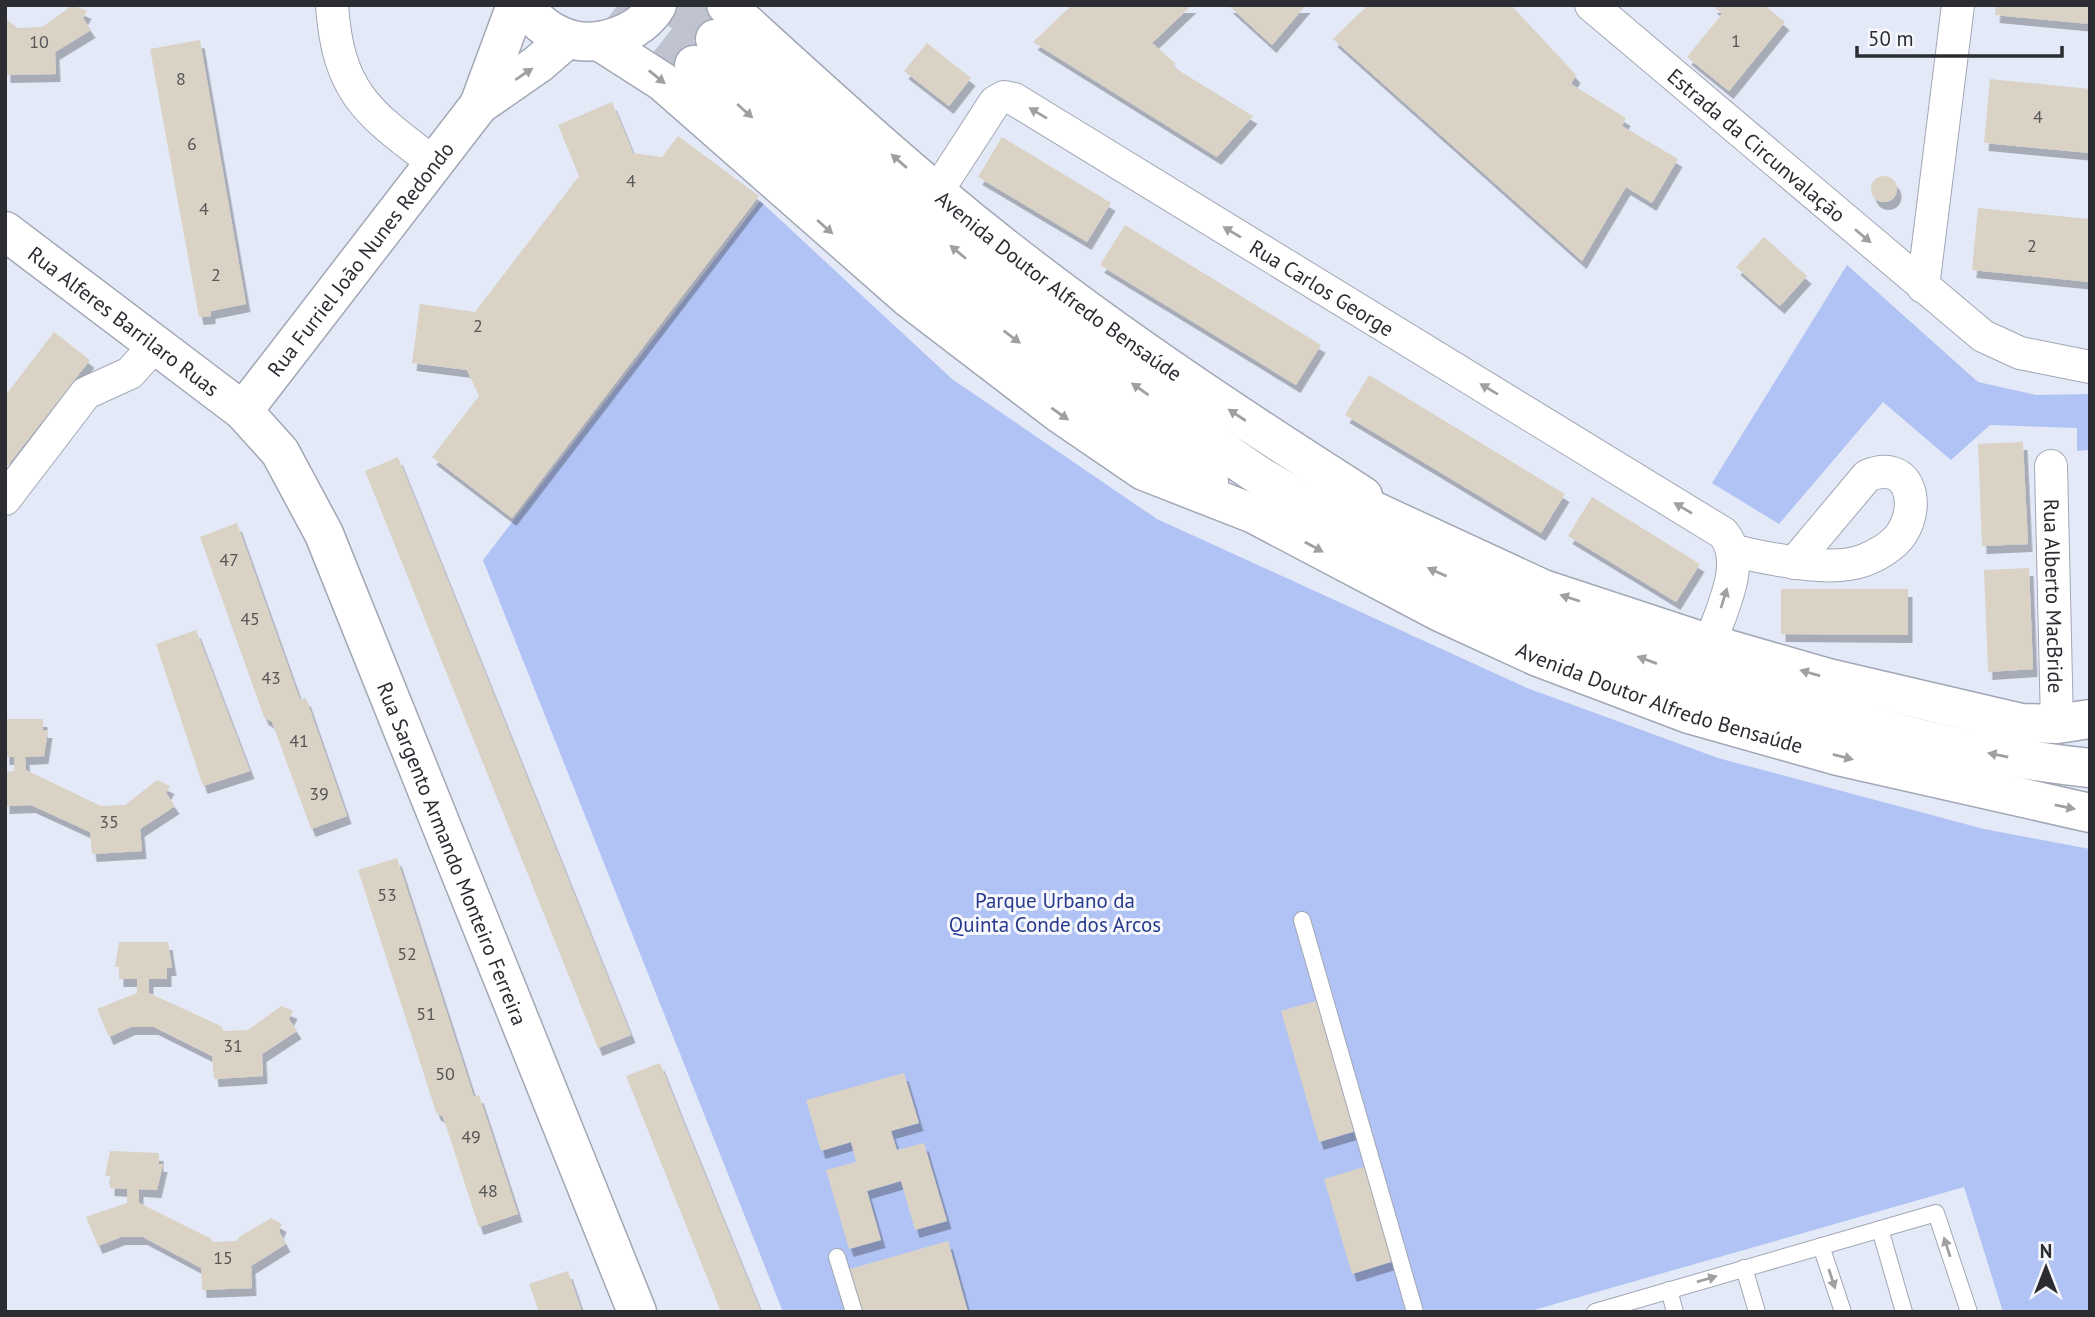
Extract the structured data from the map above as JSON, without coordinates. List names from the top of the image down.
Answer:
{
  "streets": {
    "main road": [
      "Rua Furriel João Nunes Redondo",
      "Avenida Doutor Alfredo Bensaúde",
      "Rua Alferes Barrilaro Ruas",
      "Rua Sargento Armando Monteiro Ferreira"
    ],
    "street": ["Estrada da Circunvalação", "Rua Carlos George", "Rua Alberto MacBride"]
  },
  "crossings": [
    ["Rua Furriel João Nunes Redondo", "Avenida Doutor Alfredo Bensaúde"],
    ["Rua Furriel João Nunes Redondo", "Rua Alferes Barrilaro Ruas"],
    ["Rua Furriel João Nunes Redondo", "Rua Sargento Armando Monteiro Ferreira"],
    ["Avenida Doutor Alfredo Bensaúde", "Rua Carlos George"],
    ["Avenida Doutor Alfredo Bensaúde", "Rua Alberto MacBride"],
    ["Rua Alferes Barrilaro Ruas", "Rua Sargento Armando Monteiro Ferreira"]
  ],
  "one_way": ["Estrada da Circunvalação", "Rua Carlos George"],
  "parks": ["Parque Urbano da Quinta Conde dos Arcos"],
  "house_numbers": [
    "1",
    "10",
    "8",
    "4",
    "6",
    "4",
    "4",
    "2",
    "2",
    "2",
    "47",
    "45",
    "43",
    "41",
    "39",
    "35",
    "53",
    "52",
    "51",
    "31",
    "50",
    "49",
    "48",
    "15"
  ],
  "scale_bar": "50 m",
  "north": "top"
}
